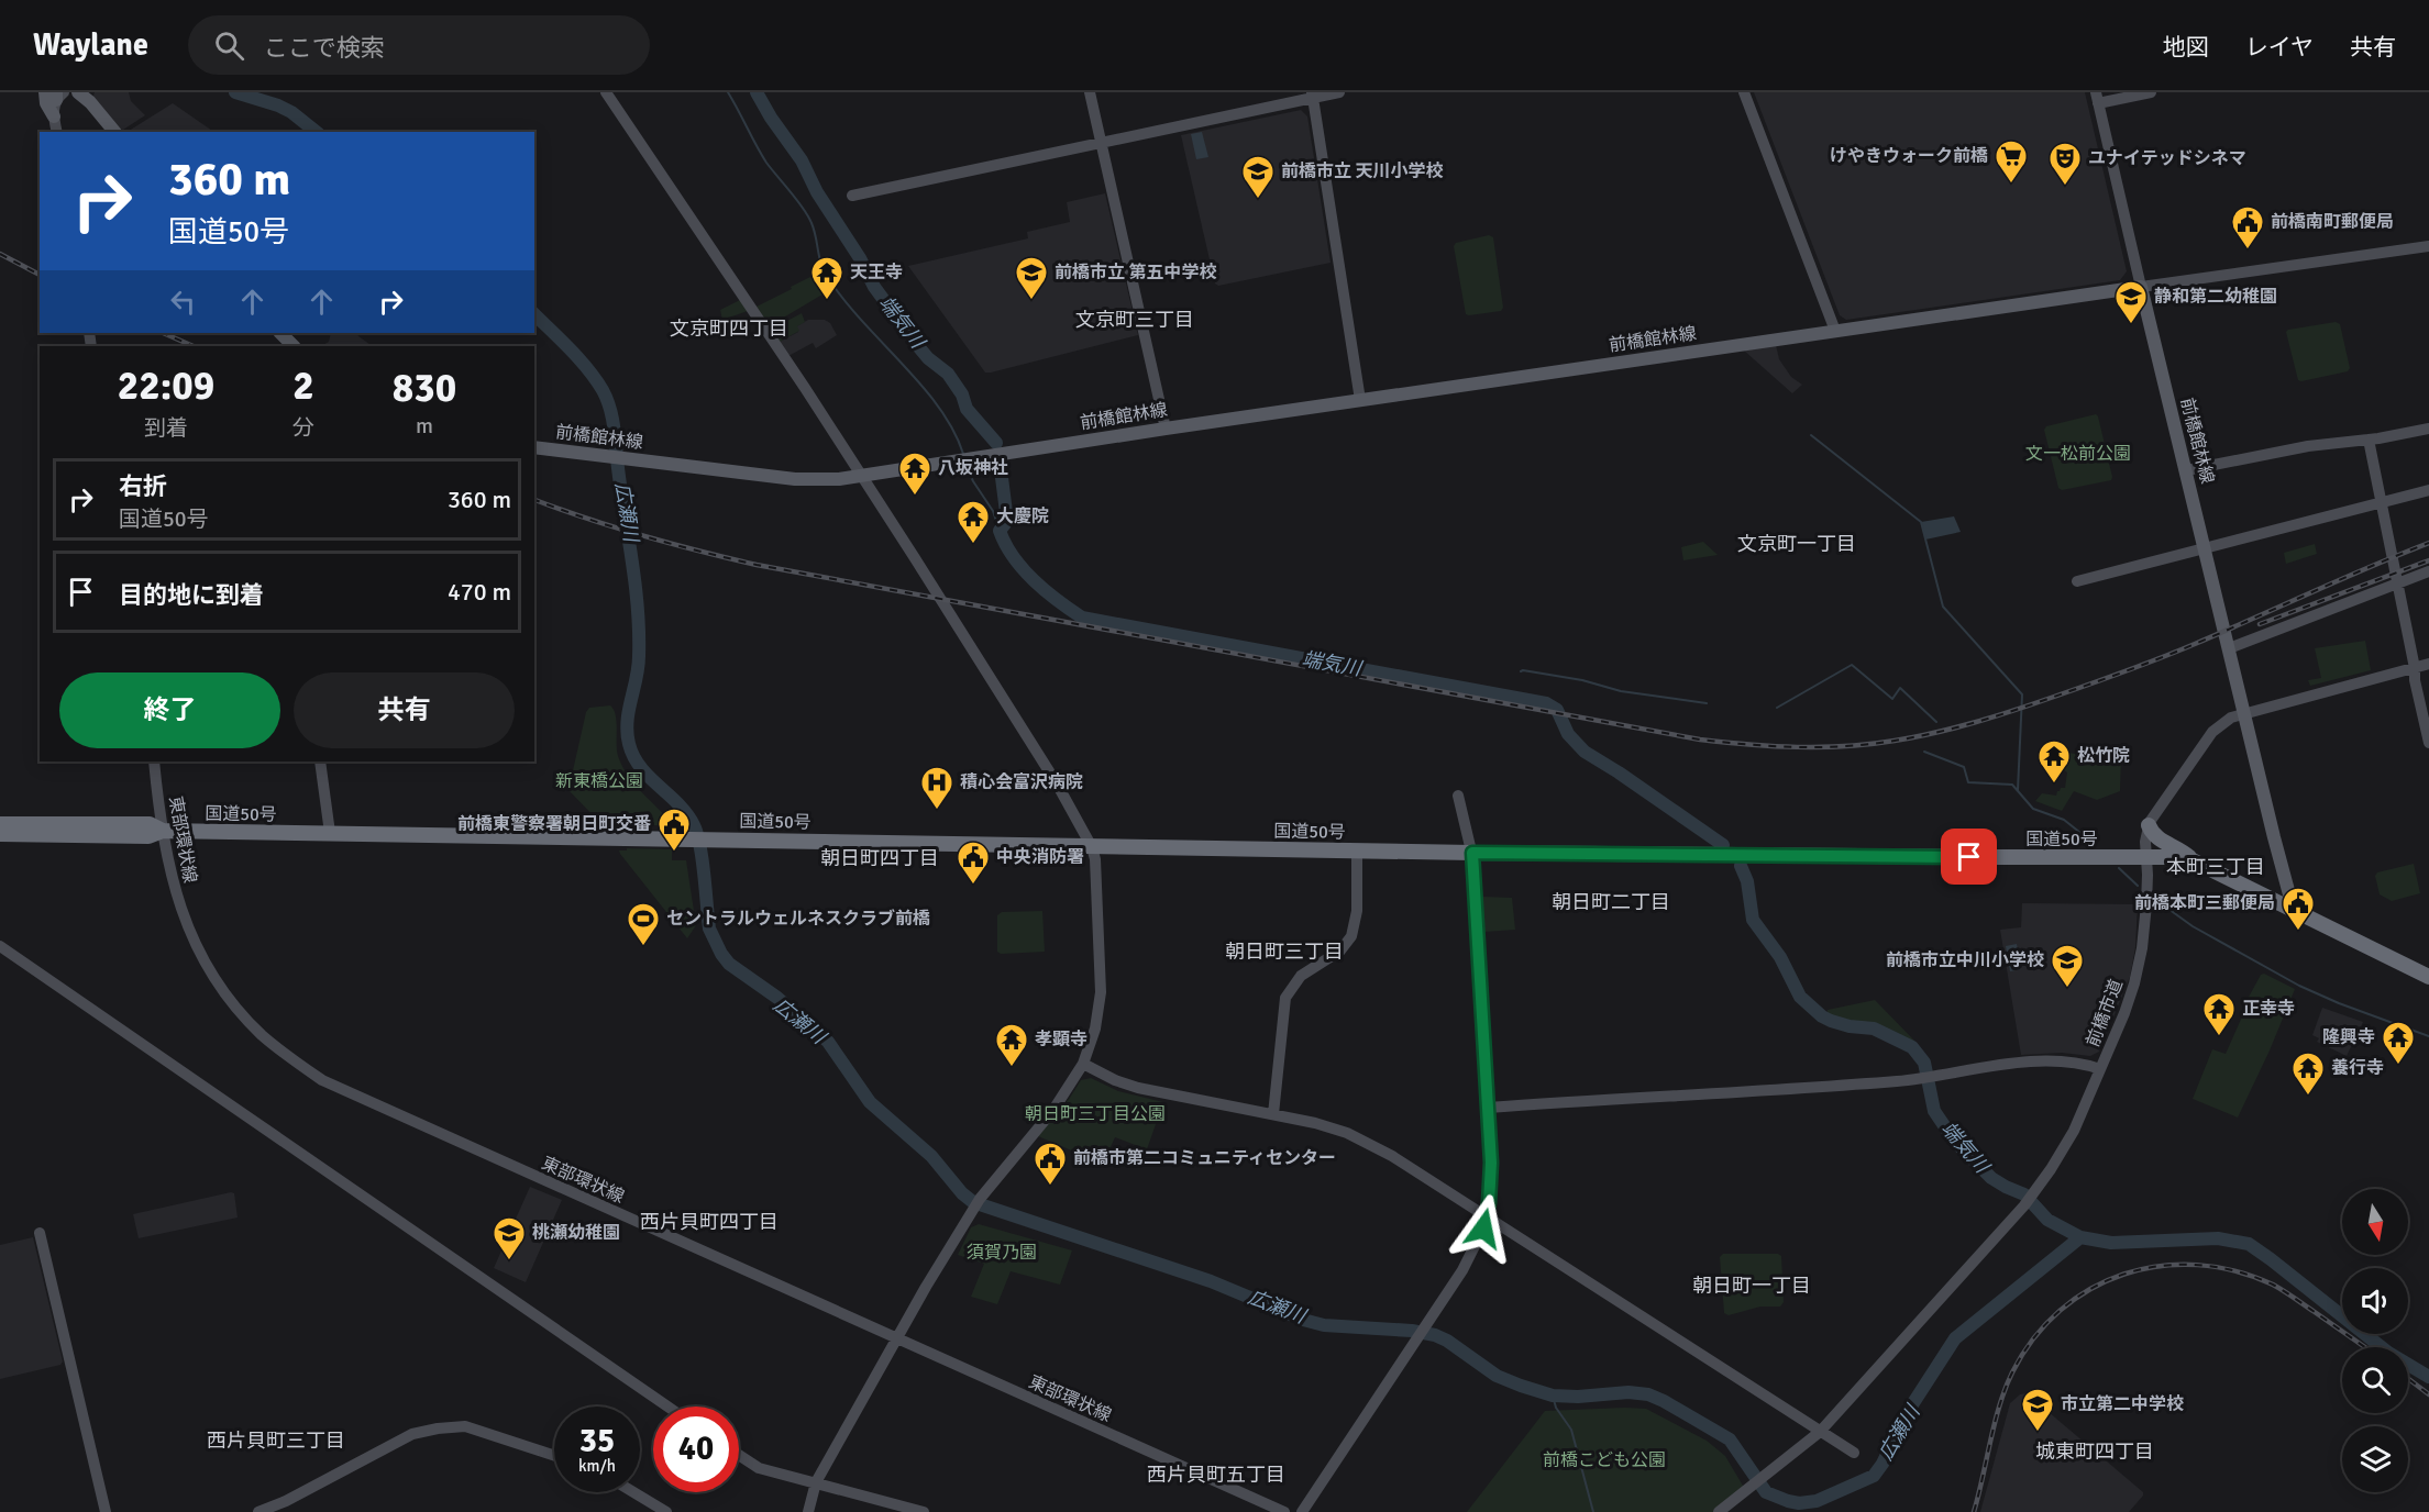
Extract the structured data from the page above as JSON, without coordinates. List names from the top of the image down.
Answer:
{
  "streets": {
    "highway": ["国道50号"],
    "main road": ["前橋館林線"],
    "street": ["東部環状線", "前橋市道"]
  },
  "crossings": [
    ["前橋館林線", "国道50号"],
    ["国道50号", "東部環状線"],
    ["国道50号", "前橋市道"]
  ],
  "districts": [
    "文京町三丁目",
    "文京町四丁目",
    "文京町一丁目",
    "朝日町四丁目",
    "本町三丁目",
    "朝日町二丁目",
    "朝日町三丁目",
    "西片貝町四丁目",
    "朝日町一丁目",
    "西片貝町三丁目",
    "城東町四丁目",
    "西片貝町五丁目"
  ],
  "water": ["端気川", "広瀬川"],
  "parks": [
    "文一松前公園",
    "新東橋公園",
    "朝日町三丁目公園",
    "須賀乃園",
    "前橋こども公園"
  ],
  "places": {
    "supermarket": ["けやきウォーク前橋"],
    "theatre": ["ユナイテッドシネマ"],
    "school or university": [
      "前橋市立 天川小学校",
      "前橋市立 第五中学校",
      "静和第二幼稚園",
      "前橋市立中川小学校",
      "桃瀬幼稚園",
      "市立第二中学校"
    ],
    "public building": [
      "前橋南町郵便局",
      "前橋東警察署朝日町交番",
      "中央消防署",
      "前橋本町三郵便局",
      "前橋市第二コミュニティセンター"
    ],
    "temple": [
      "天王寺",
      "八坂神社",
      "大慶院",
      "松竹院",
      "正幸寺",
      "隆興寺",
      "孝顕寺",
      "養行寺"
    ],
    "hospital": ["積心会富沢病院"],
    "sports": ["セントラルウェルネスクラブ前橋"]
  },
  "north": "bottom",
  "page": {
    "header": "Waylane",
    "search": "ここで検索",
    "nav": ["地図", "レイヤ", "共有"],
    "turn": ["360 m", "国道50号"],
    "eta": [
      "22:09",
      "到着",
      "2",
      "分",
      "830",
      "m"
    ],
    "list": [
      {
        "name": "右折",
        "note": "国道50号",
        "value": "360 m"
      },
      {
        "name": "目的地に到着",
        "value": "470 m"
      }
    ],
    "buttons": ["終了", "共有"],
    "speed": "35 km/h",
    "limit": "40"
  }
}
